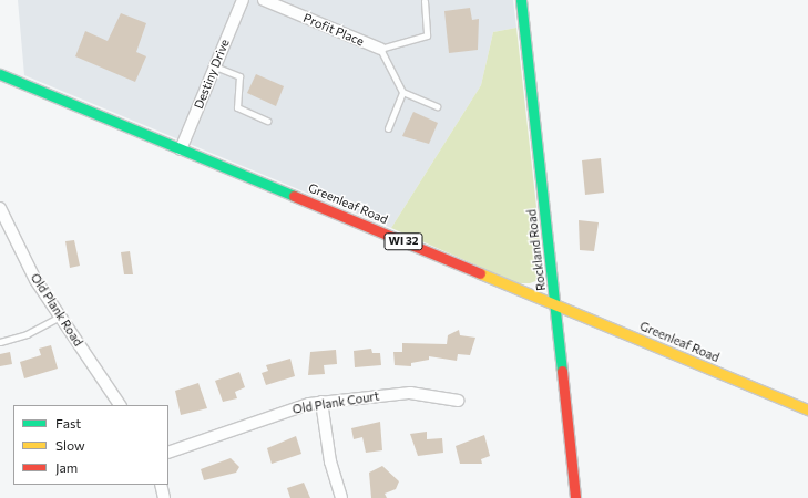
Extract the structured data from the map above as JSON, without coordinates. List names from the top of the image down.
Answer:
{
  "streets": {
    "main road": ["Greenleaf Road", "WI 32", "Rockland Road"],
    "street": [
      "Profit Place",
      "Destiny Drive",
      "Old Plank Road",
      "Old Plank Court"
    ]
  },
  "crossings": [
    ["Destiny Drive", "Greenleaf Road"],
    ["Greenleaf Road", "Rockland Road"]
  ],
  "legend": ["Fast", "Slow", "Jam"]
}
